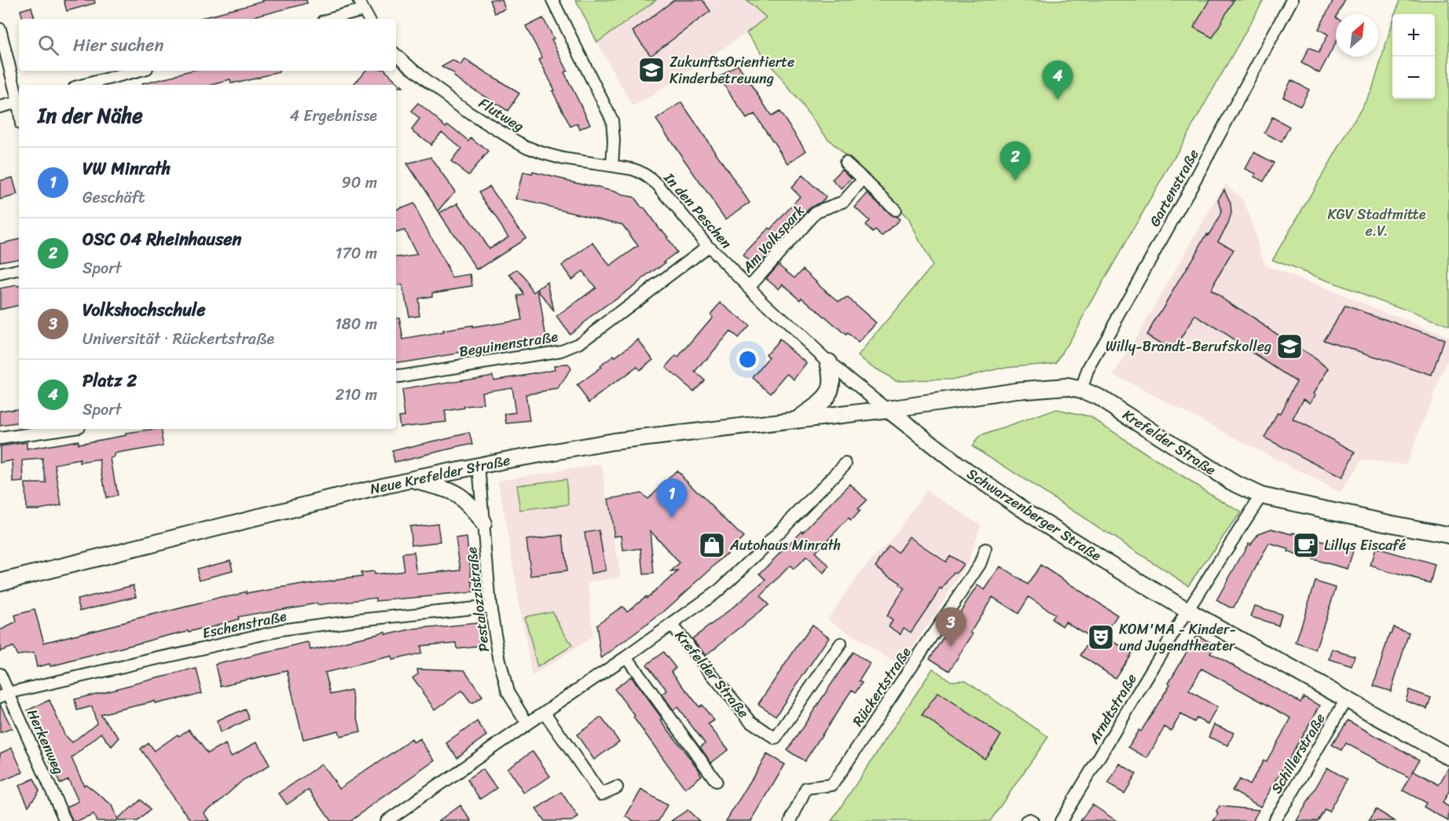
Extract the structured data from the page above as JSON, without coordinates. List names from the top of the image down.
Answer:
{
  "streets": {
    "main road": ["Krefelder Straße", "Neue Krefelder Straße", "Schwarzenberger Straße"],
    "street": [
      "Flutweg",
      "Gartenstraße",
      "In den Peschen",
      "Am Volkspark",
      "Beguinenstraße",
      "Pestalozzistraße",
      "Eschenstraße",
      "Rückertstraße",
      "Arndtstraße",
      "Herkenweg",
      "Schillerstraße"
    ]
  },
  "crossings": [
    ["Flutweg", "In den Peschen"],
    ["Gartenstraße", "Krefelder Straße"],
    ["In den Peschen", "Am Volkspark"],
    ["In den Peschen", "Beguinenstraße"],
    ["In den Peschen", "Krefelder Straße"],
    ["In den Peschen", "Neue Krefelder Straße"],
    ["In den Peschen", "Schwarzenberger Straße"],
    ["Krefelder Straße", "Neue Krefelder Straße"],
    ["Krefelder Straße", "Schwarzenberger Straße"],
    ["Krefelder Straße", "Pestalozzistraße"],
    ["Neue Krefelder Straße", "Schwarzenberger Straße"],
    ["Neue Krefelder Straße", "Pestalozzistraße"],
    ["Schwarzenberger Straße", "Arndtstraße"],
    ["Schwarzenberger Straße", "Schillerstraße"],
    ["Pestalozzistraße", "Eschenstraße"],
    ["Eschenstraße", "Herkenweg"]
  ],
  "parks": ["KGV Stadtmitte e.V."],
  "places": {
    "school or university": ["ZukunftsOrientierte Kinderbetreuung", "Willy-Brandt-Berufskolleg"],
    "shop": ["Autohaus Minrath"],
    "cafe": ["Lillys Eiscafé"],
    "theatre": ["KOM'MA - Kinder- und Jugendtheater"]
  },
  "north": "top right",
  "page": {
    "map_buttons": ["+", "−"],
    "search": "Hier suchen",
    "pins": [
      "4",
      "2",
      "1",
      "3"
    ],
    "heading": ["In der Nähe", "4 Ergebnisse"],
    "list": [
      {
        "mark": "1",
        "name": "VW Minrath",
        "note": "Geschäft",
        "value": "90 m"
      },
      {
        "mark": "2",
        "name": "OSC 04 Rheinhausen",
        "note": "Sport",
        "value": "170 m"
      },
      {
        "mark": "3",
        "name": "Volkshochschule",
        "note": "Universität · Rückertstraße",
        "value": "180 m"
      },
      {
        "mark": "4",
        "name": "Platz 2",
        "note": "Sport",
        "value": "210 m"
      }
    ]
  }
}
